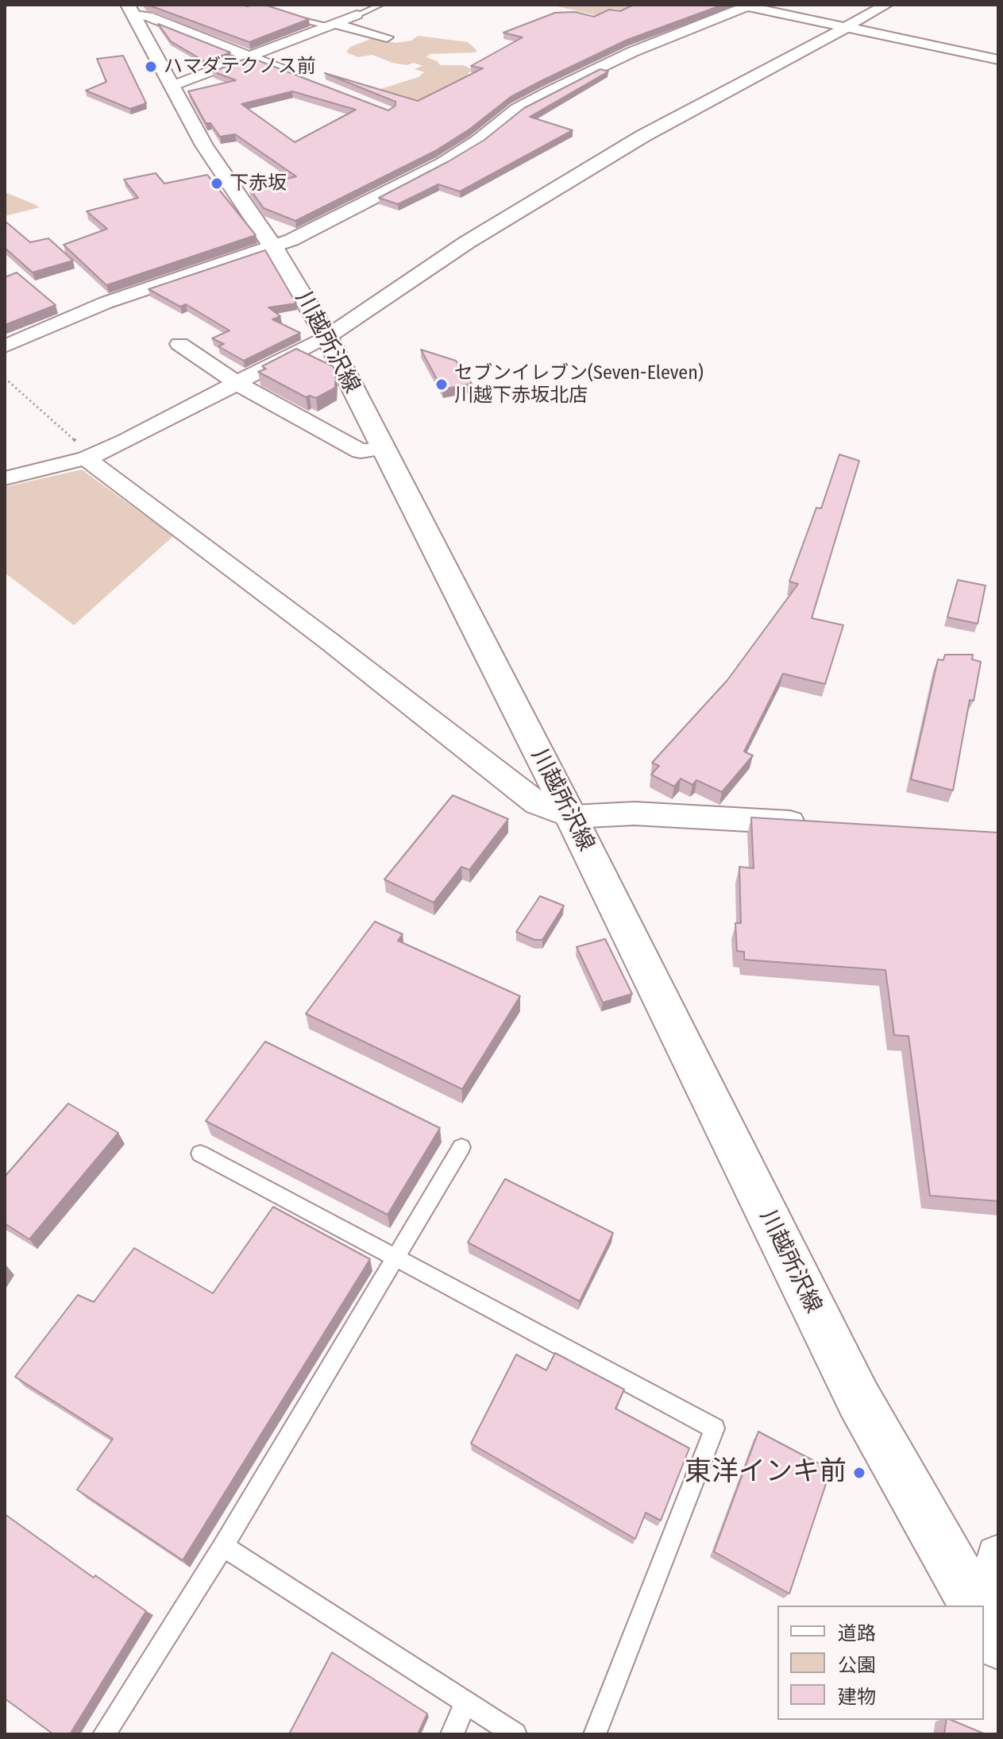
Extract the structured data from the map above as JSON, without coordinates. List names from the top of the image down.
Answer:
{
  "streets": {
    "main road": ["川越所沢線"]
  },
  "places": [
    "ハマダテクノス前",
    "下赤坂",
    "セブンイレブン(Seven-Eleven) 川越下赤坂北店",
    "東洋インキ前"
  ],
  "legend": ["道路", "公園", "建物"]
}
